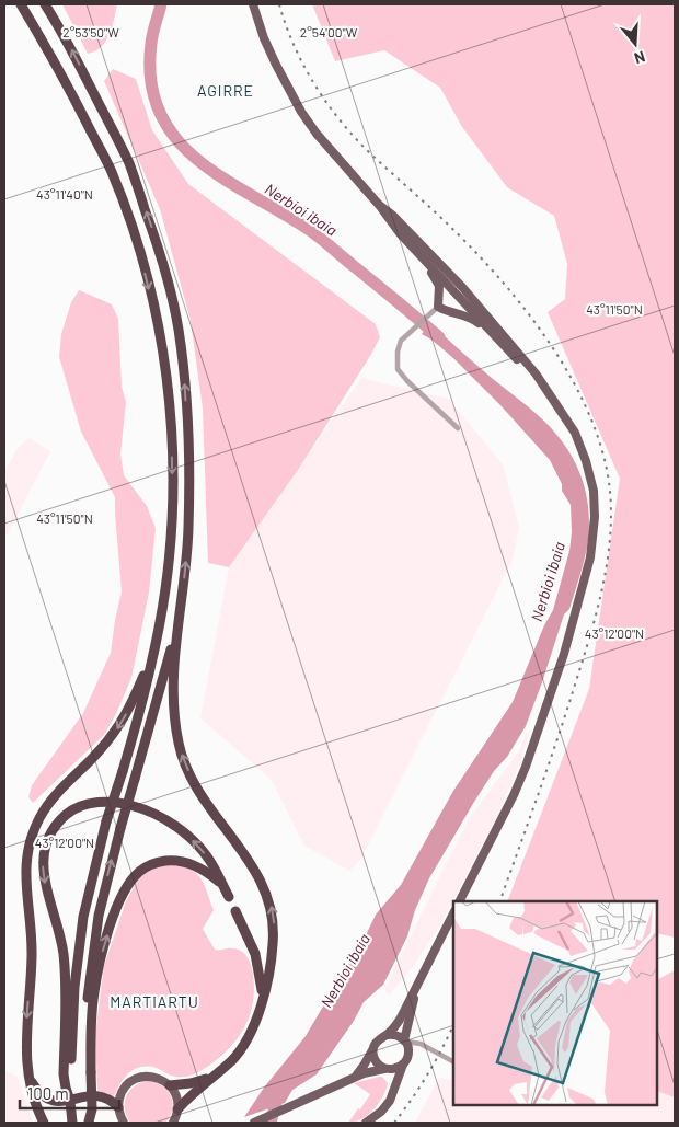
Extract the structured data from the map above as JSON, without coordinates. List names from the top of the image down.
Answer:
{
  "districts": ["AGIRRE", "MARTIARTU"],
  "water": ["Nerbioi ibaia"],
  "scale_bar": "100 m",
  "north": "bottom",
  "coordinates": [
    "2°53'50\"W",
    "2°54'00\"W",
    "43°11'40\"N",
    "43°11'50\"N",
    "43°12'00\"N"
  ]
}
